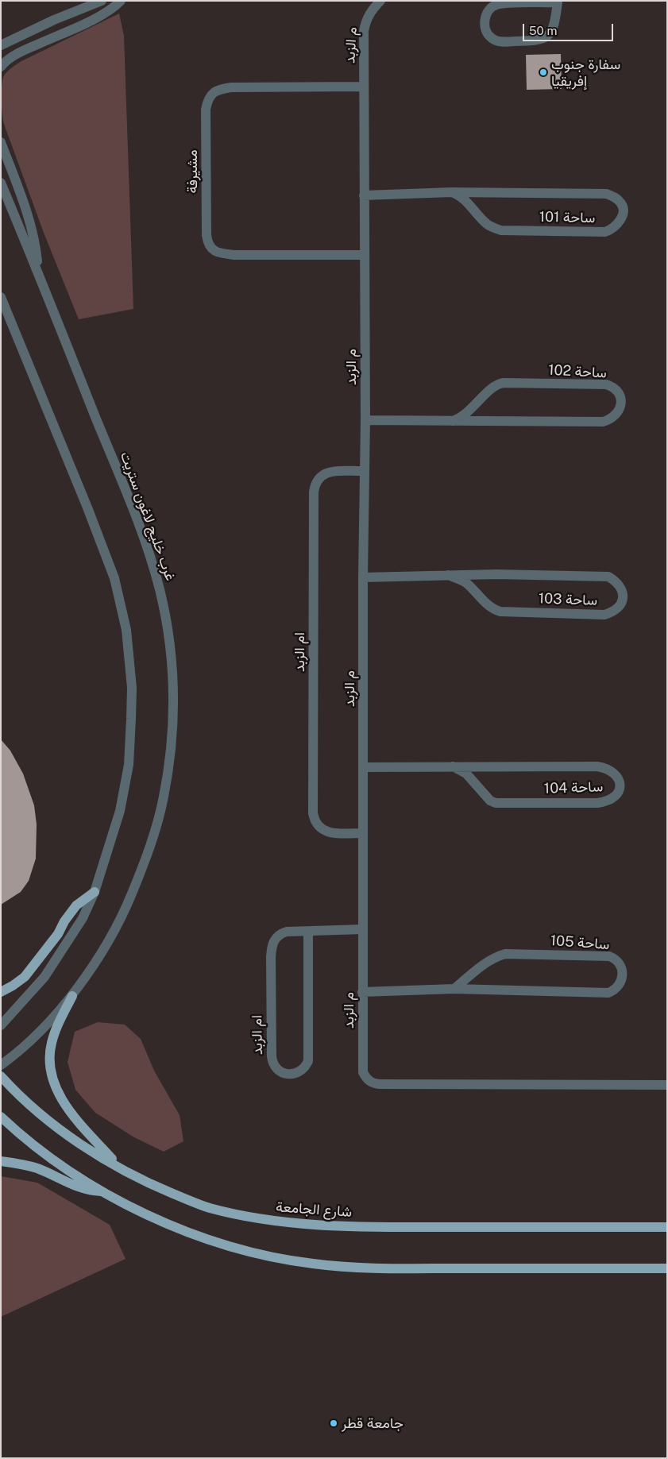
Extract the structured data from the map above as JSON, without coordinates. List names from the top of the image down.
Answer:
{
  "streets": {
    "main road": ["شارع الجامعة"],
    "street": [
      "م الزبد",
      "مشيرفة",
      "ساحة 101",
      "ساحة 102",
      "غرب خليج لاغون ستريت",
      "ساحة 103",
      "ام الزبد",
      "ساحة 104",
      "ساحة 105"
    ]
  },
  "crossings": [
    ["م الزبد", "مشيرفة"],
    ["م الزبد", "ساحة 101"],
    ["م الزبد", "ساحة 102"],
    ["م الزبد", "ساحة 103"],
    ["م الزبد", "ام الزبد"],
    ["م الزبد", "ساحة 104"],
    ["م الزبد", "ساحة 105"]
  ],
  "places": ["سفارة جنوب إفريقيا", "جامعة قطر"],
  "scale_bar": "50 m"
}
